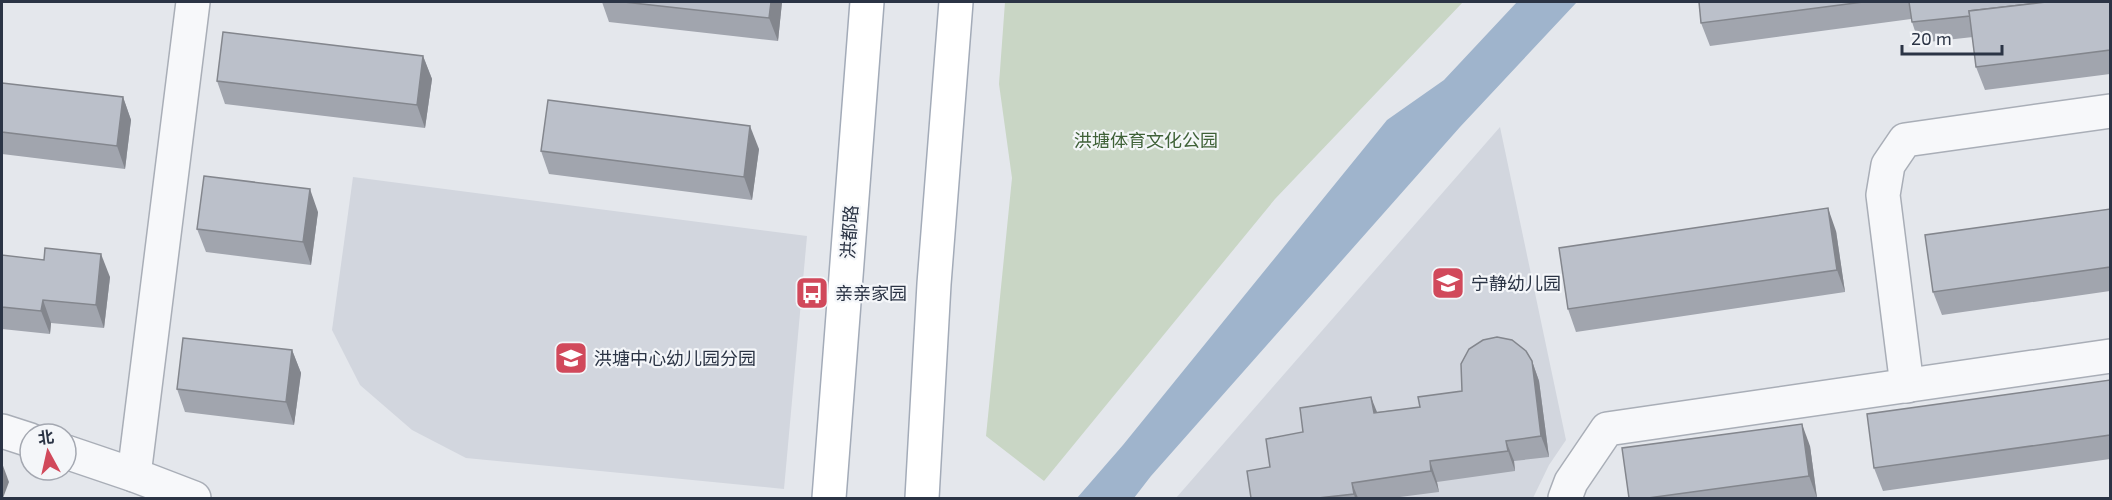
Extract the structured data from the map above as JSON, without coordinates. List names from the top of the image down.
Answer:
{
  "streets": {
    "main road": ["洪都路"]
  },
  "parks": ["洪塘体育文化公园"],
  "places": {
    "school or university": ["宁静幼儿园", "洪塘中心幼儿园分园"],
    "bus stop": ["亲亲家园"]
  },
  "scale_bar": "20 m",
  "north": "top"
}
